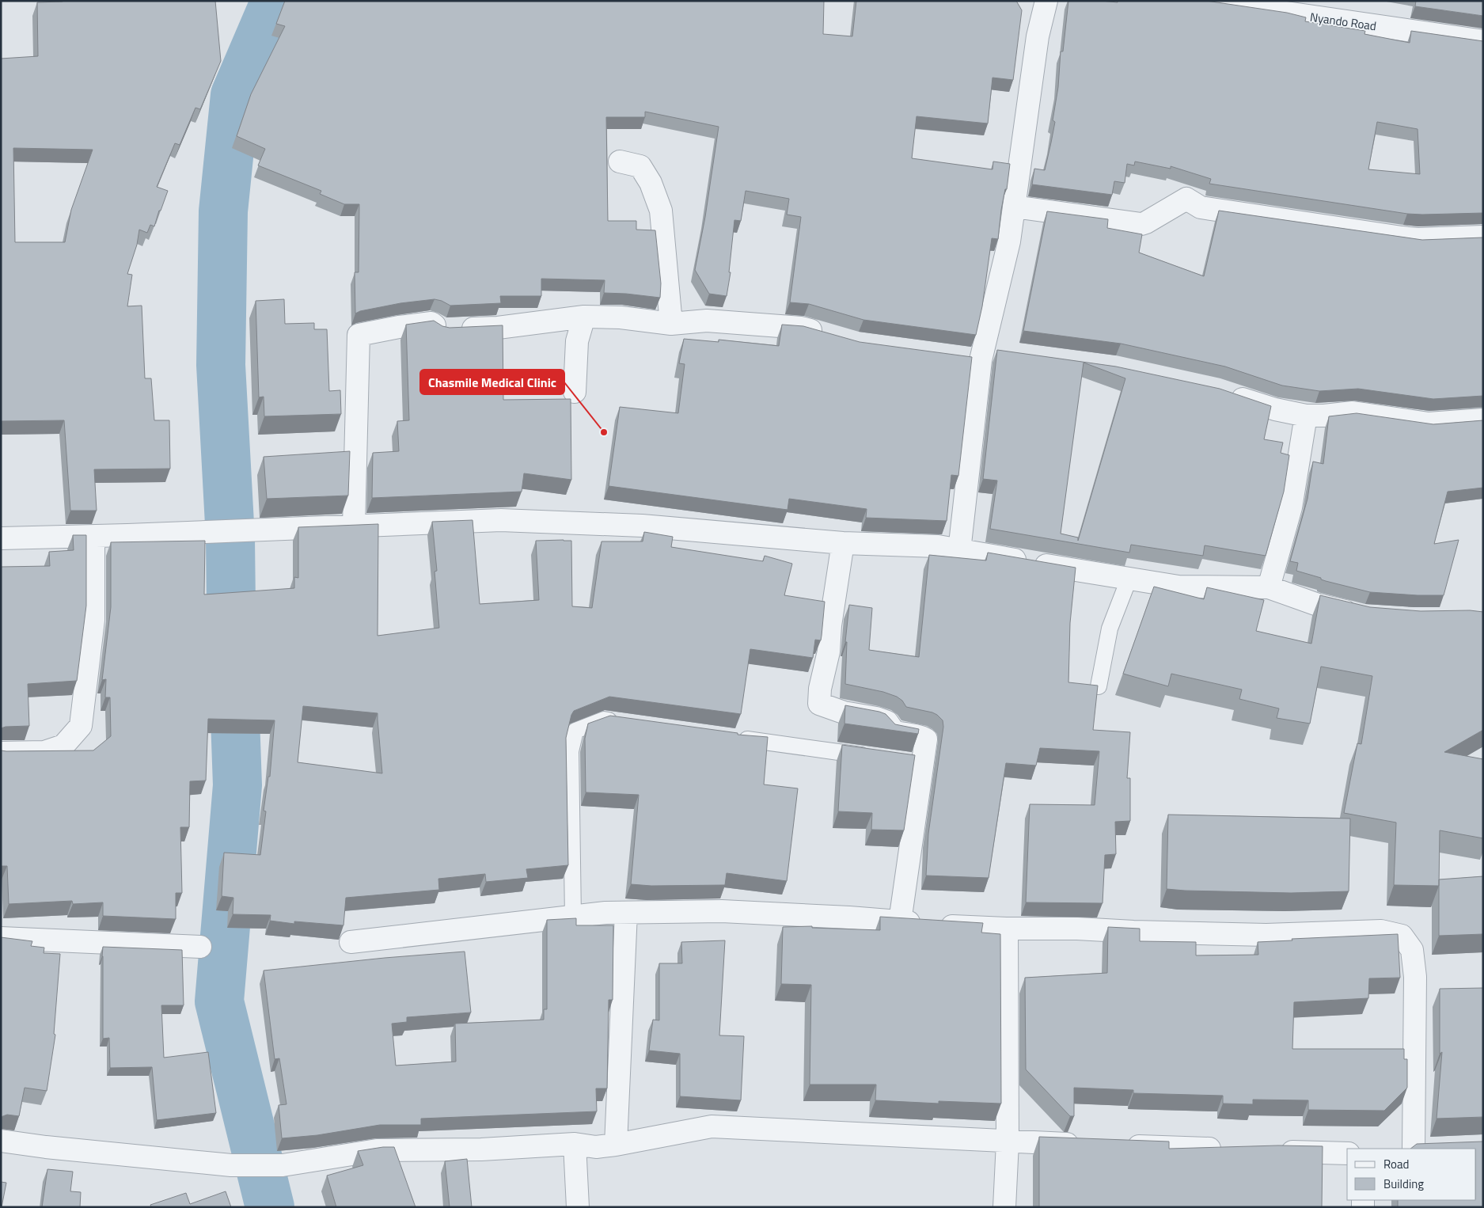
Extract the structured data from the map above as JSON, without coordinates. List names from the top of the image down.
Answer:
{
  "streets": {
    "street": ["Nyando Road"]
  },
  "places": ["Chasmile Medical Clinic"],
  "legend": ["Road", "Building"]
}
